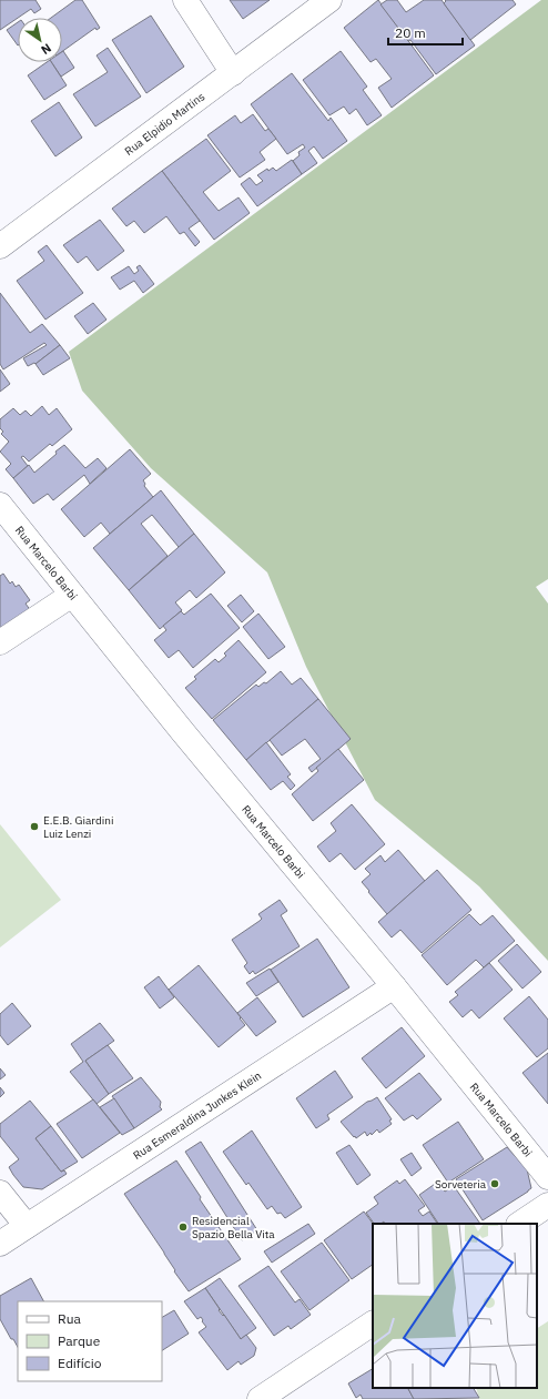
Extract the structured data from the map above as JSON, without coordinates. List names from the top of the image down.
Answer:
{
  "streets": {
    "street": ["Rua Elpidio Martins", "Rua Marcelo Barbi", "Rua Esmeraldina Junkes Klein"]
  },
  "crossings": [
    ["Rua Marcelo Barbi", "Rua Esmeraldina Junkes Klein"]
  ],
  "places": ["E.E.B. Giardini Luiz Lenzi", "Sorveteria", "Residencial Spazio Bella Vita"],
  "legend": ["Rua", "Parque", "Edifício"],
  "scale_bar": "20 m",
  "north": "bottom right"
}
